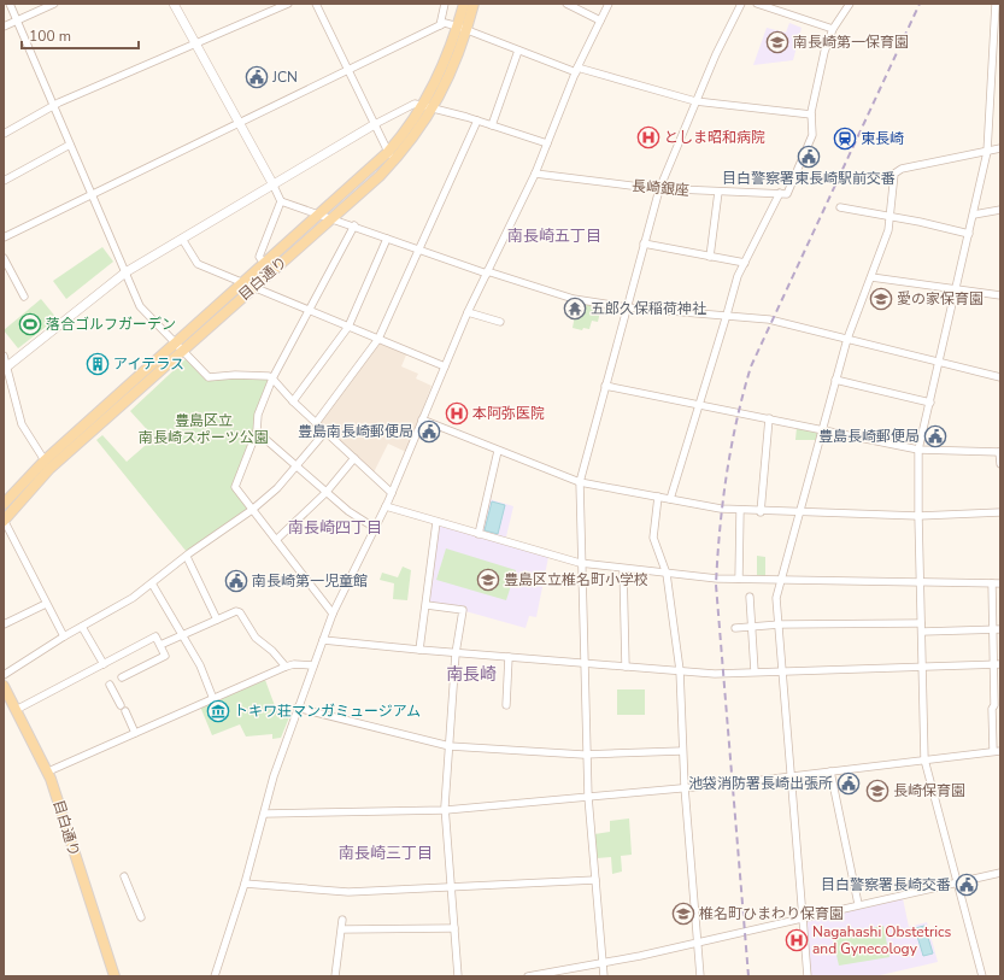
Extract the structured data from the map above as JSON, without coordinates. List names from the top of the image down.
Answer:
{
  "streets": {
    "main road": ["目白通り"],
    "street": ["長崎銀座"]
  },
  "districts": [
    "南長崎五丁目",
    "南長崎四丁目",
    "南長崎",
    "南長崎三丁目"
  ],
  "parks": ["豊島区立 南長崎スポーツ公園"],
  "places": {
    "school or university": [
      "南長崎第一保育園",
      "愛の家保育園",
      "豊島区立椎名町小学校",
      "長崎保育園",
      "椎名町ひまわり保育園"
    ],
    "public building": [
      "JCN",
      "目白警察署東長崎駅前交番",
      "豊島南長崎郵便局",
      "豊島長崎郵便局",
      "南長崎第一児童館",
      "池袋消防署長崎出張所",
      "目白警察署長崎交番"
    ],
    "hospital": ["としま昭和病院", "本阿弥医院", "Nagahashi Obstetrics and Gynecology"],
    "station": ["東長崎"],
    "temple": ["五郎久保稲荷神社"],
    "sports": ["落合ゴルフガーデン"],
    "building": ["アイテラス"],
    "museum": ["トキワ荘マンガミュージアム"]
  },
  "scale_bar": "100 m"
}
